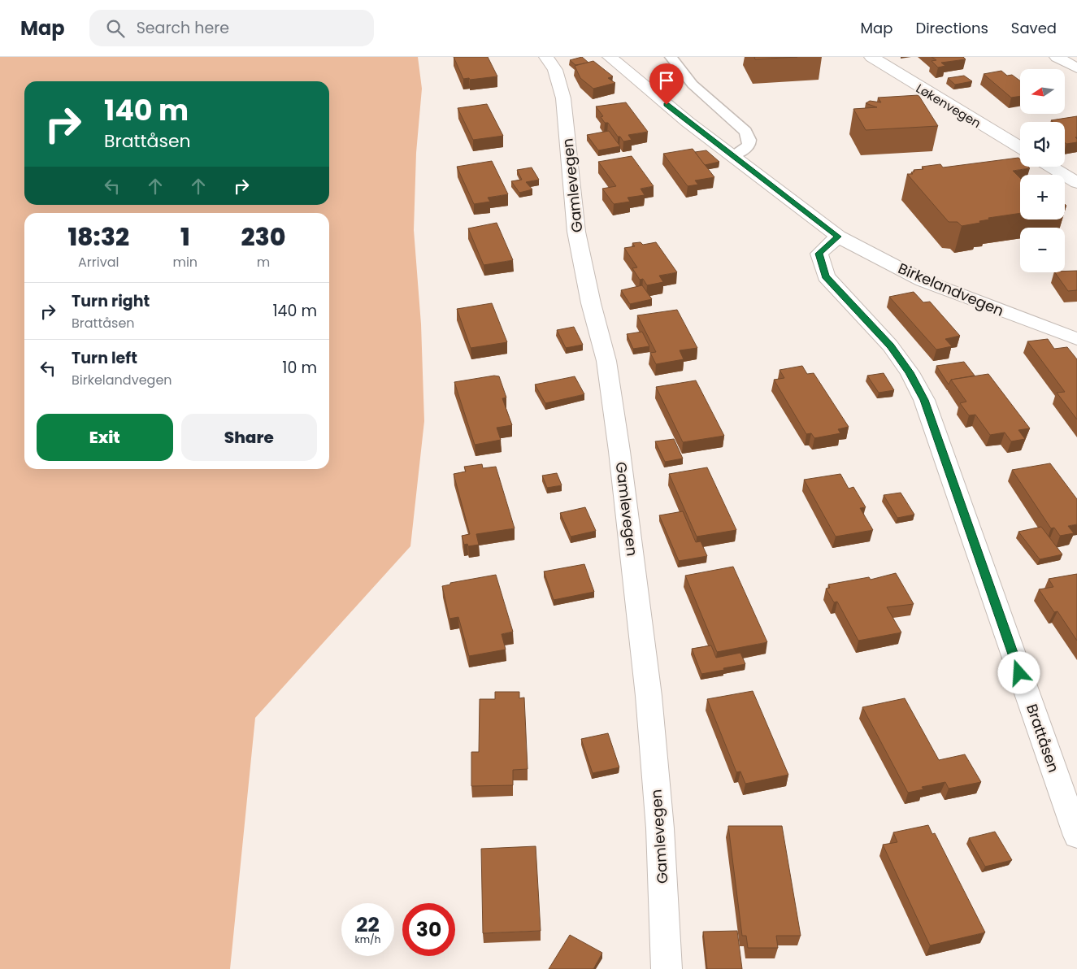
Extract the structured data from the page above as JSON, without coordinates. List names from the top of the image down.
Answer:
{
  "streets": {
    "street": [
      "Løkenvegen",
      "Gamlevegen",
      "Birkelandvegen",
      "Brattåsen"
    ]
  },
  "crossings": [
    ["Birkelandvegen", "Brattåsen"]
  ],
  "north": "left",
  "page": {
    "header": "Map",
    "search": "Search here",
    "nav": ["Map", "Directions", "Saved"],
    "map_buttons": ["+", "−"],
    "turn": ["140 m", "Brattåsen"],
    "eta": [
      "18:32",
      "Arrival",
      "1",
      "min",
      "230",
      "m"
    ],
    "list": [
      {
        "name": "Turn right",
        "note": "Brattåsen",
        "value": "140 m"
      },
      {
        "name": "Turn left",
        "note": "Birkelandvegen",
        "value": "10 m"
      }
    ],
    "buttons": ["Exit", "Share"],
    "speed": "22 km/h",
    "limit": "30"
  }
}
